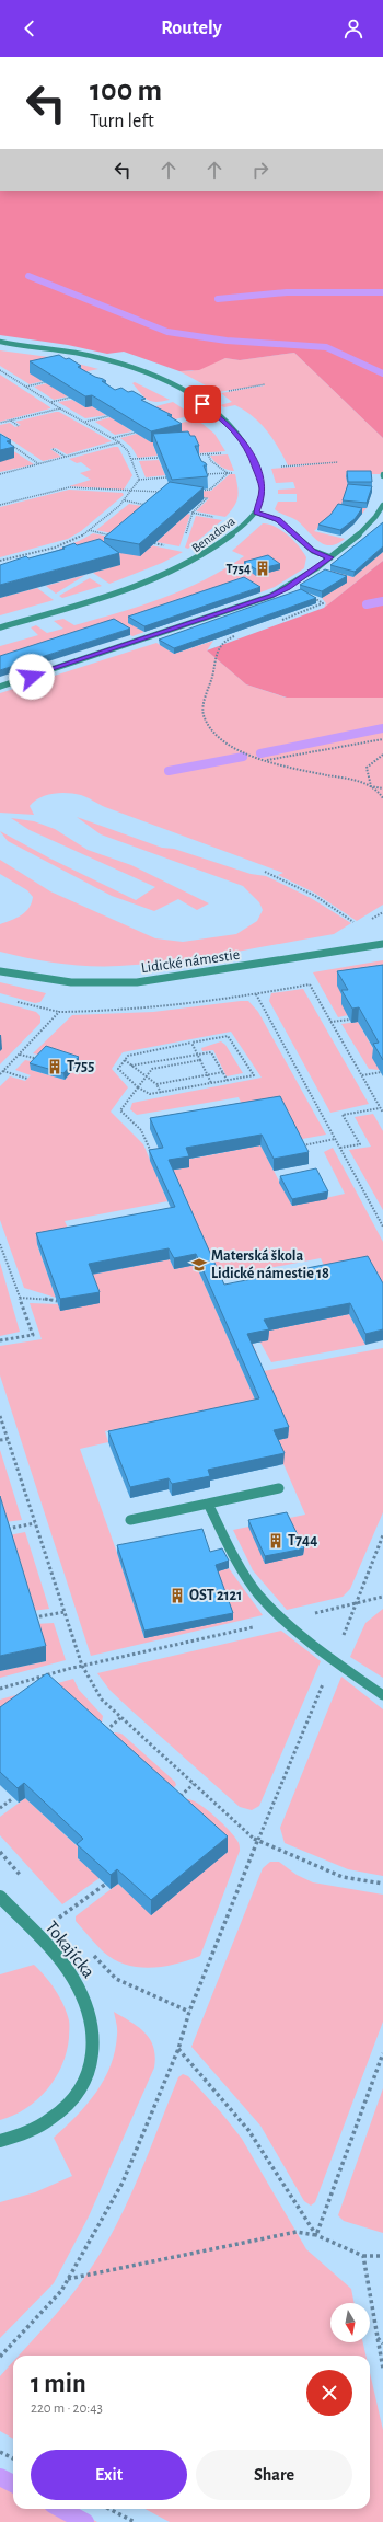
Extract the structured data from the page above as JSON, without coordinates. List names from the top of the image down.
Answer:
{
  "streets": {
    "street": ["Benadova", "Lidické námestie", "Tokajícka"]
  },
  "places": {
    "building": [
      "T754",
      "T755",
      "T744",
      "OST 2121"
    ],
    "school or university": ["Materská škola Lidické námestie 18"]
  },
  "north": "bottom",
  "page": {
    "header": "Routely",
    "turn": ["100 m", "Turn left"],
    "heading": ["1 min", "220 m · 20:43"],
    "buttons": ["Exit", "Share"]
  }
}
